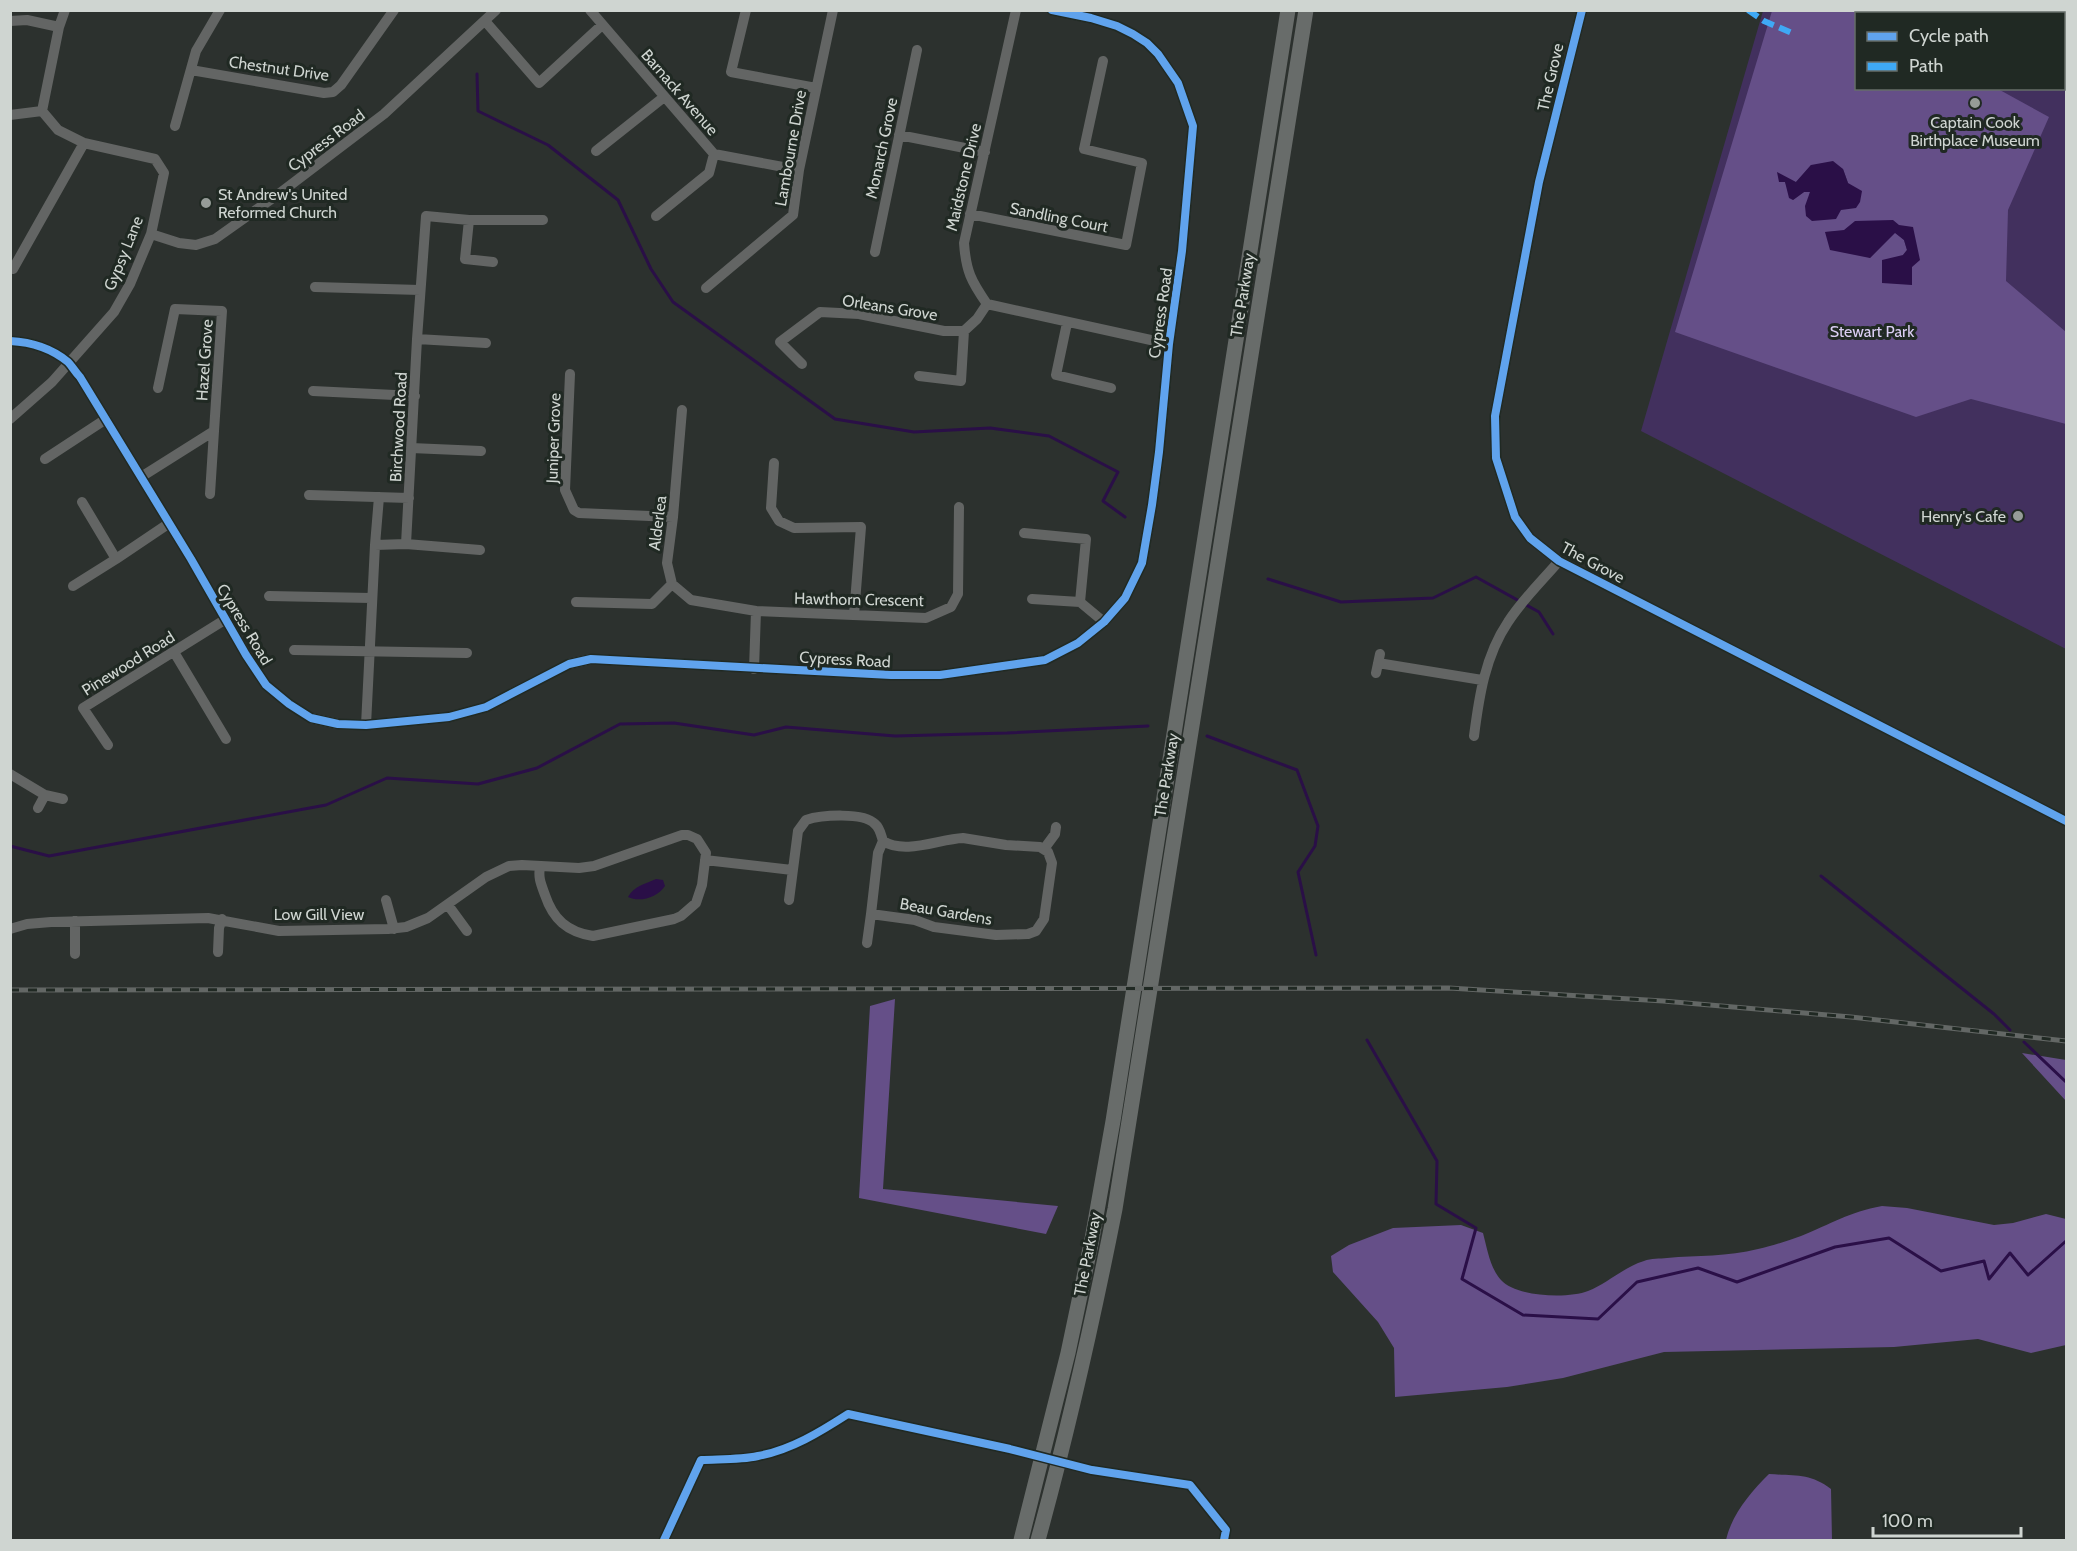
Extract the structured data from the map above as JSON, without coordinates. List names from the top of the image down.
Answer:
{
  "streets": {
    "highway": ["The Parkway"],
    "street": [
      "Chestnut Drive",
      "The Grove",
      "Barnack Avenue",
      "Cypress Road",
      "Lambourne Drive",
      "Monarch Grove",
      "Maidstone Drive",
      "Sandling Court",
      "Gypsy Lane",
      "Orleans Grove",
      "Hazel Grove",
      "Birchwood Road",
      "Juniper Grove",
      "Alderlea",
      "Hawthorn Crescent",
      "Pinewood Road",
      "Beau Gardens",
      "Low Gill View"
    ]
  },
  "crossings": [
    ["Barnack Avenue", "Lambourne Drive"],
    ["Cypress Road", "Gypsy Lane"],
    ["Cypress Road", "Pinewood Road"],
    ["Maidstone Drive", "Sandling Court"],
    ["Juniper Grove", "Alderlea"]
  ],
  "parks": ["Stewart Park"],
  "places": ["Captain Cook Birthplace Museum", "St Andrew's United Reformed Church", "Henry's Cafe"],
  "legend": ["Cycle path", "Path"],
  "scale_bar": "100 m"
}
